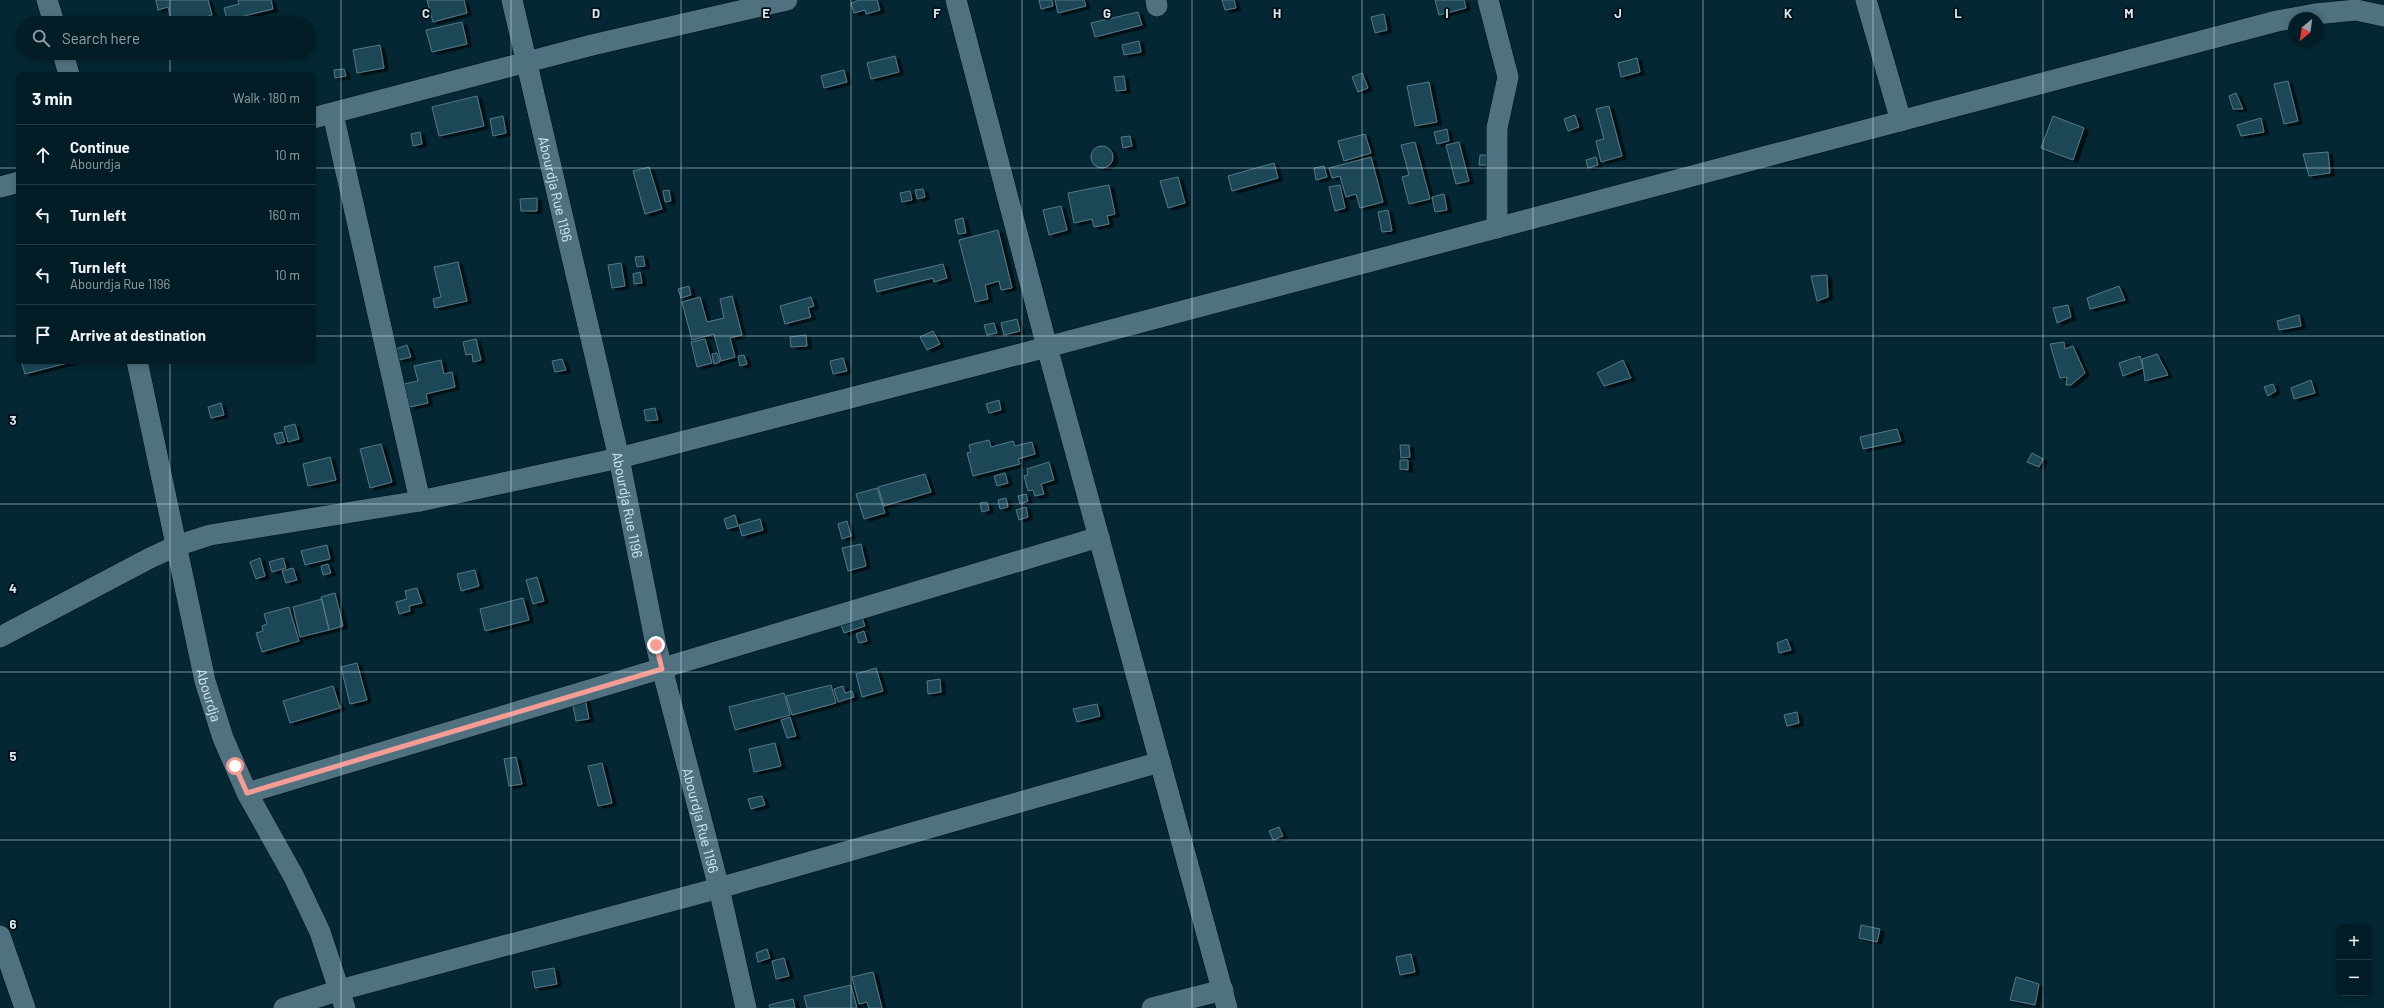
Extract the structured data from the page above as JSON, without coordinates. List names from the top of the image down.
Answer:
{
  "streets": {
    "street": ["Abourdja Rue 1196", "Abourdja"]
  },
  "north": "bottom left",
  "page": {
    "search": "Search here",
    "heading": ["3 min", "Walk · 180 m"],
    "list": [
      ["Continue", "Abourdja", "10 m"],
      ["Turn left", "160 m"],
      ["Turn left", "Abourdja Rue 1196", "10 m"],
      "Arrive at destination"
    ],
    "map_buttons": ["+", "−"]
  },
  "grid": {
    "columns": [
      "C",
      "D",
      "E",
      "F",
      "G",
      "H",
      "I",
      "J",
      "K",
      "L",
      "M"
    ],
    "rows": [
      "3",
      "4",
      "5",
      "6"
    ]
  }
}
